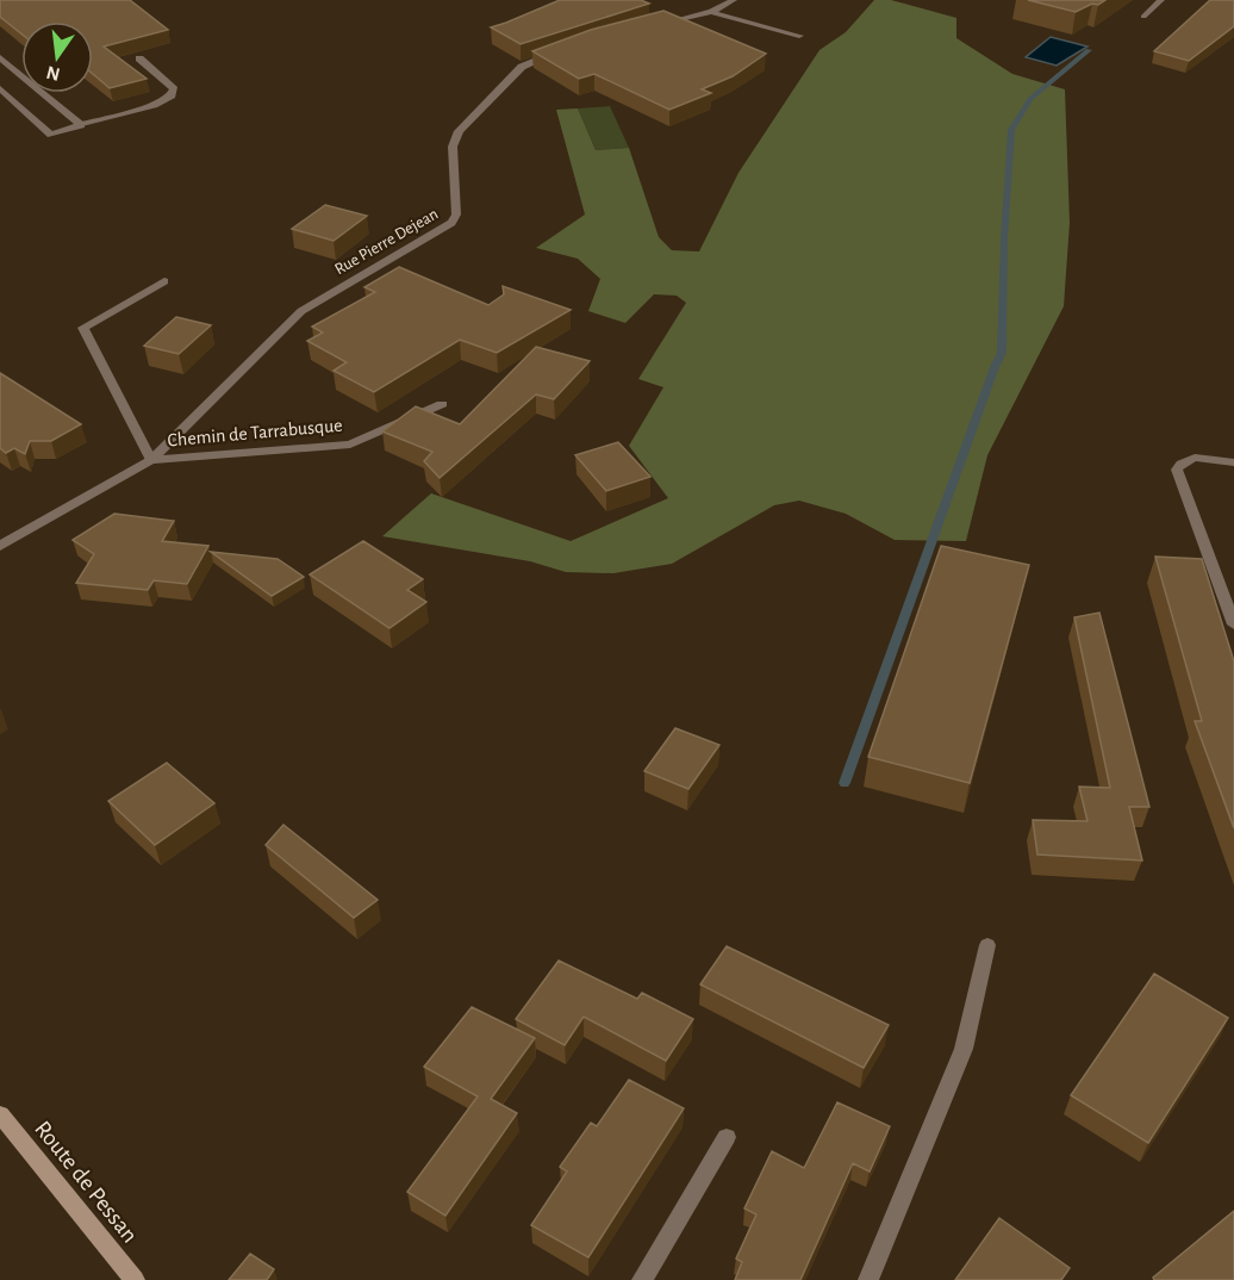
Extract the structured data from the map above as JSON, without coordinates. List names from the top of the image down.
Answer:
{
  "streets": {
    "main road": ["Route de Pessan"],
    "street": ["Rue Pierre Dejean", "Chemin de Tarrabusque"]
  },
  "crossings": [
    ["Rue Pierre Dejean", "Chemin de Tarrabusque"]
  ],
  "north": "bottom"
}
